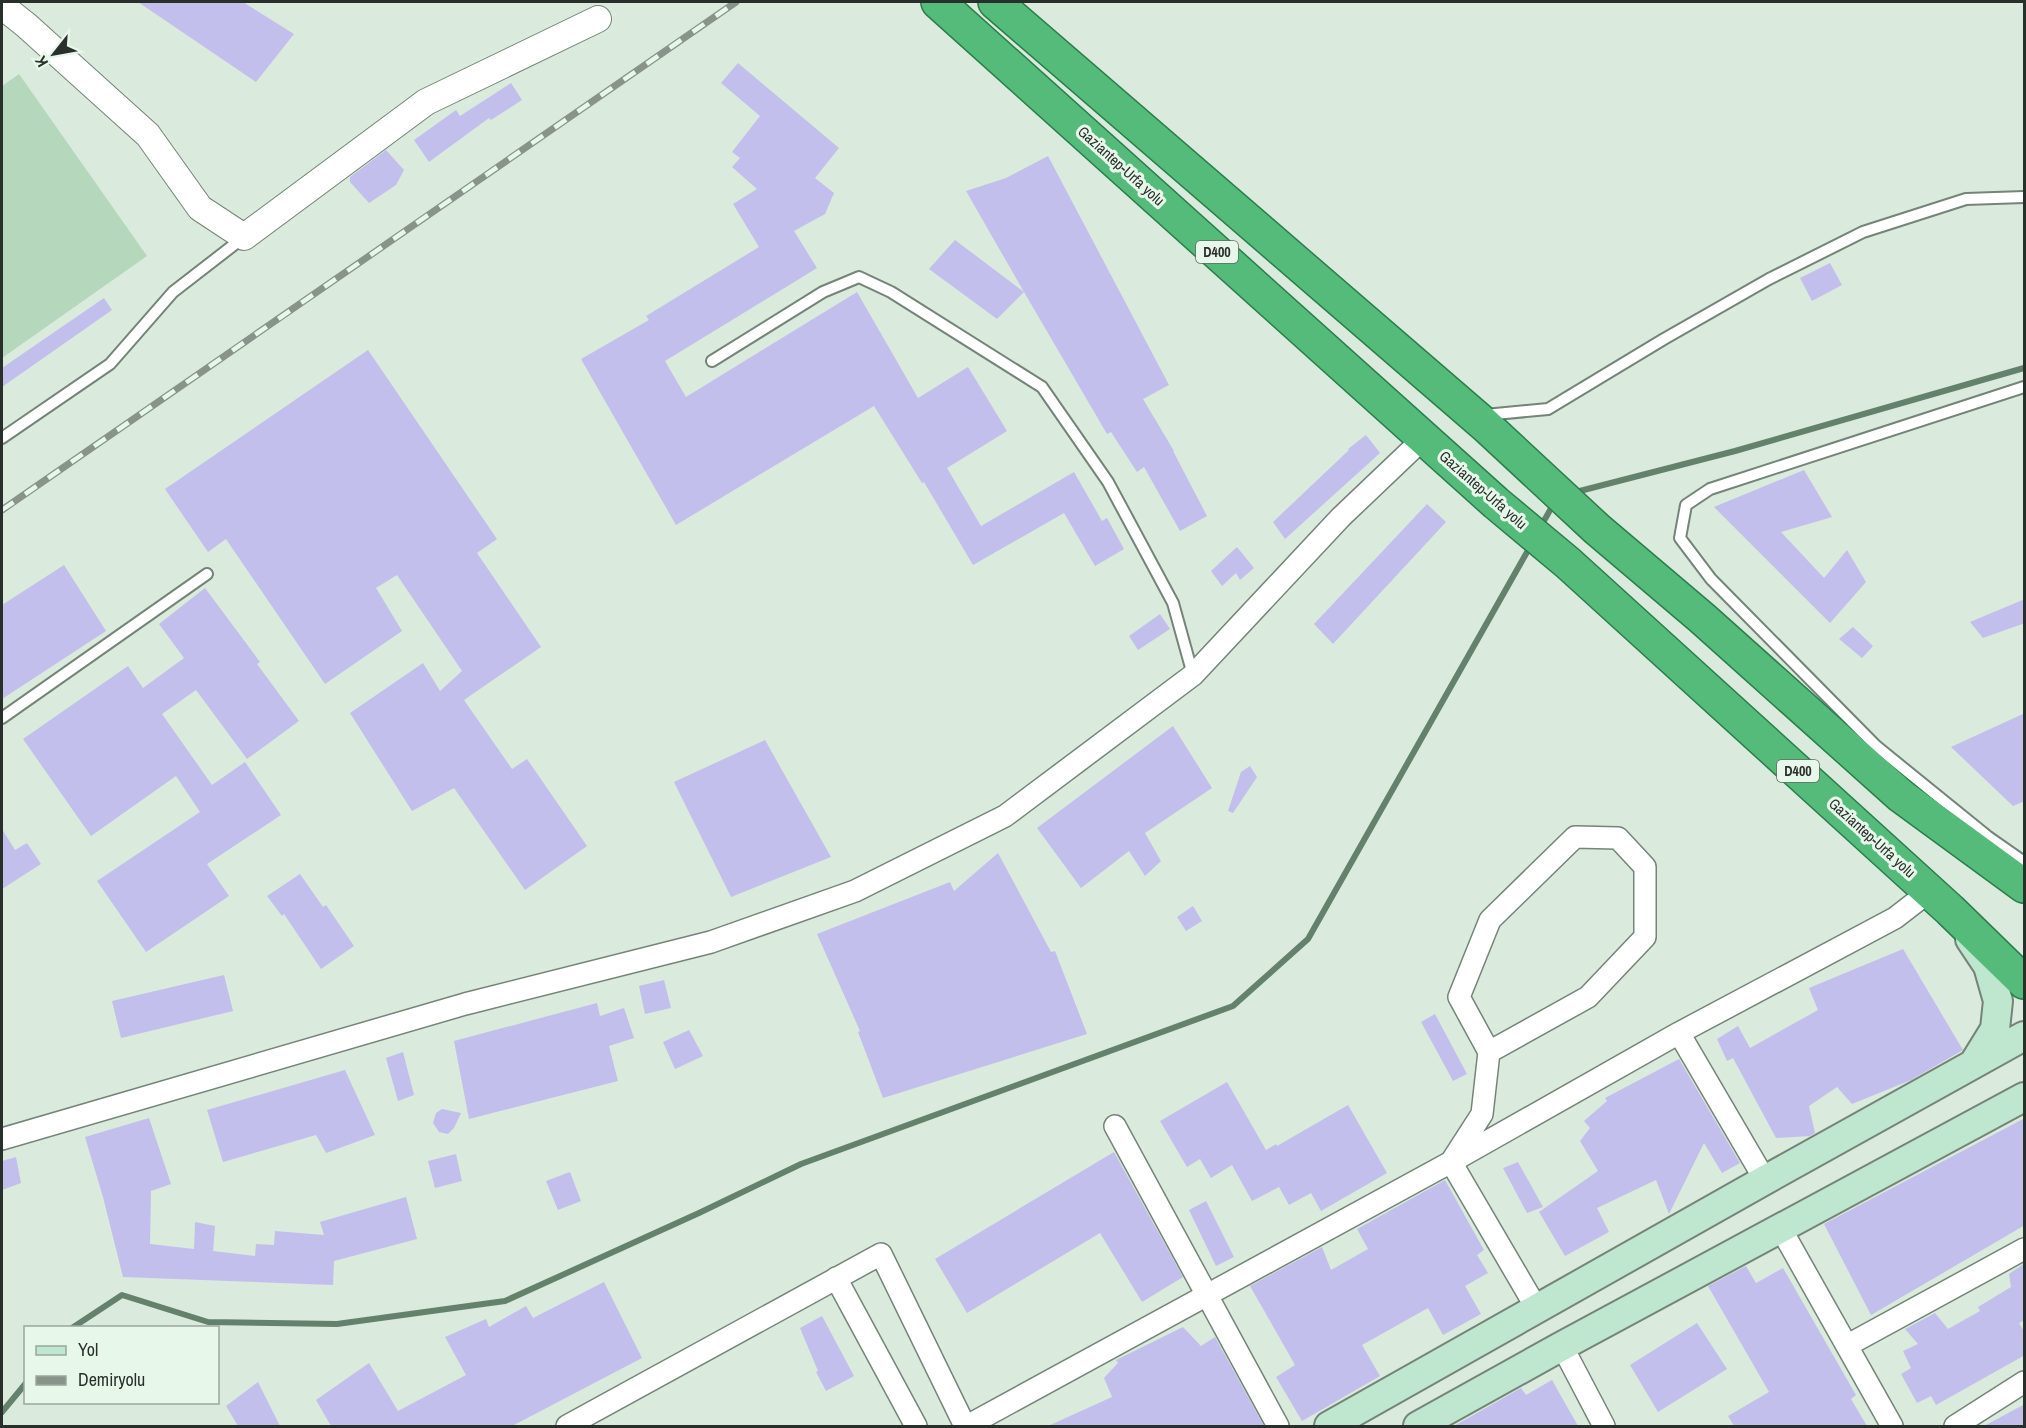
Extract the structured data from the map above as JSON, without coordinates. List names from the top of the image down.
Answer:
{
  "streets": {
    "highway": ["Gaziantep-Urfa yolu", "D400"]
  },
  "legend": ["Yol", "Demiryolu"],
  "north": "bottom left"
}
